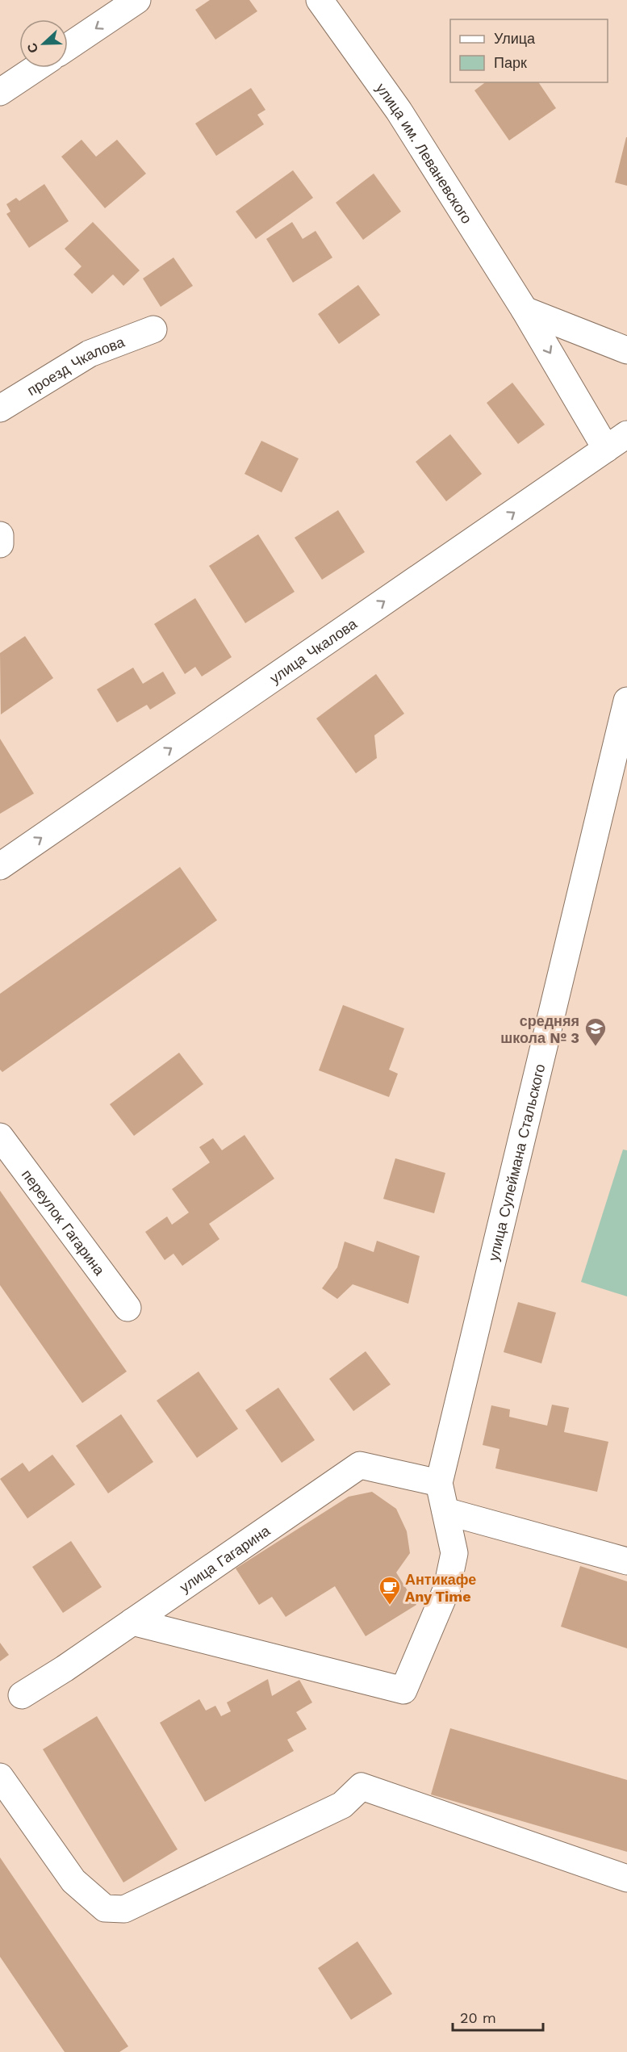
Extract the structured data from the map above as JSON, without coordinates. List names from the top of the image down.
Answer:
{
  "streets": {
    "street": [
      "улица им. Леваневского",
      "проезд Чкалова",
      "улица Чкалова",
      "улица Сулеймана Стальского",
      "переулок Гагарина",
      "улица Гагарина"
    ]
  },
  "crossings": [
    ["улица им. Леваневского", "улица Чкалова"],
    ["улица Сулеймана Стальского", "улица Гагарина"]
  ],
  "one_way": ["улица Чкалова"],
  "places": {
    "school or university": ["средняя школа № 3"],
    "cafe": ["Антикафе Any Time"]
  },
  "legend": ["Улица", "Парк"],
  "scale_bar": "20 m",
  "north": "left"
}
